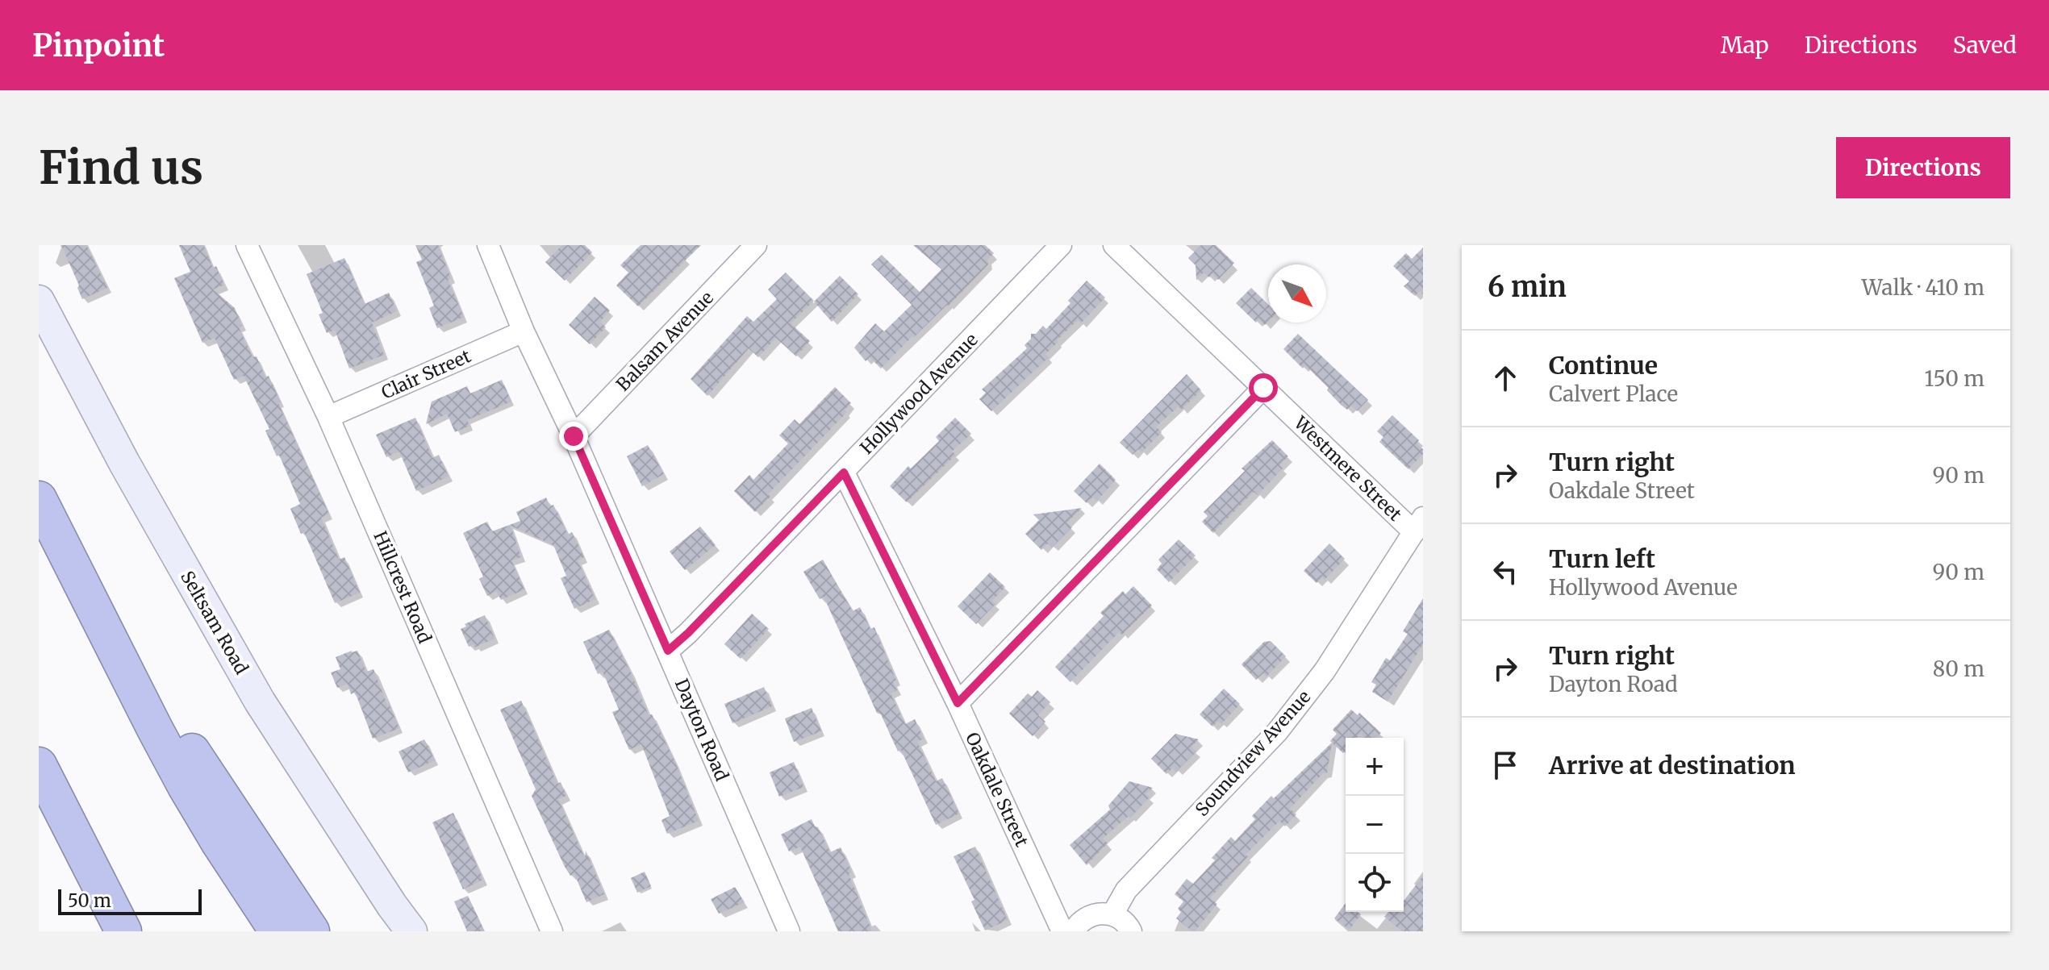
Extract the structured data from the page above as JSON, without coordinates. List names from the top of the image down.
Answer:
{
  "streets": {
    "main road": ["Seltsam Road"],
    "street": [
      "Balsam Avenue",
      "Clair Street",
      "Hollywood Avenue",
      "Westmere Street",
      "Hillcrest Road",
      "Dayton Road",
      "Soundview Avenue",
      "Oakdale Street"
    ]
  },
  "crossings": [
    ["Balsam Avenue", "Dayton Road"],
    ["Clair Street", "Hillcrest Road"],
    ["Clair Street", "Dayton Road"],
    ["Hollywood Avenue", "Dayton Road"],
    ["Hollywood Avenue", "Oakdale Street"],
    ["Westmere Street", "Soundview Avenue"]
  ],
  "scale_bar": "50 m",
  "north": "bottom right",
  "page": {
    "header": "Pinpoint",
    "nav": ["Map", "Directions", "Saved"],
    "buttons": "Directions",
    "title": "Find us",
    "heading": ["6 min", "Walk · 410 m"],
    "list": [
      ["Continue", "Calvert Place", "150 m"],
      ["Turn right", "Oakdale Street", "90 m"],
      ["Turn left", "Hollywood Avenue", "90 m"],
      ["Turn right", "Dayton Road", "80 m"],
      "Arrive at destination"
    ],
    "map_buttons": ["+", "−"],
    "scale": "50 m"
  }
}
